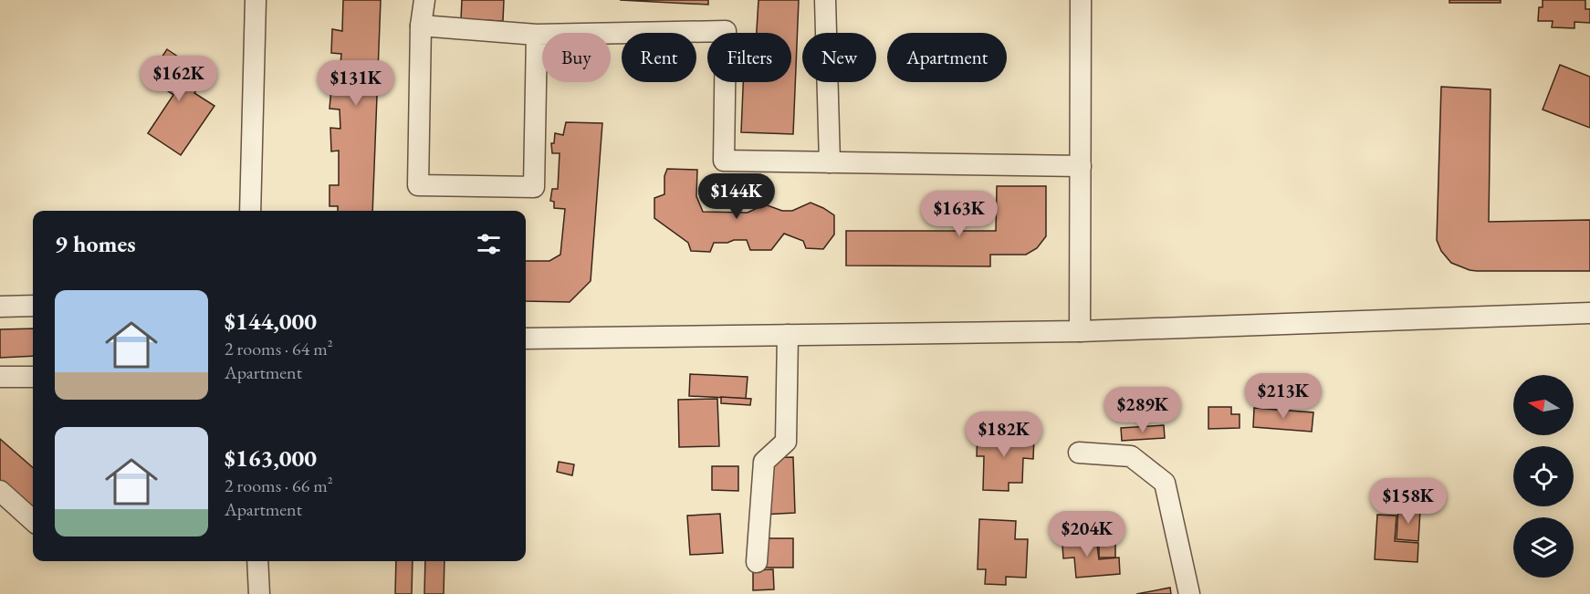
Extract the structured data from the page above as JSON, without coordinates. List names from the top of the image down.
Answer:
{
  "north": "left",
  "page": {
    "chip": [
      "Buy",
      "Rent",
      "Filters",
      "New",
      "Apartment"
    ],
    "price": [
      "$162K",
      "$131K",
      "$144K",
      "$163K",
      "$213K",
      "$289K",
      "$182K",
      "$158K",
      "$204K"
    ],
    "heading": "9 homes",
    "list": [
      {
        "name": "$144,000",
        "note": "2 rooms · 64 m² · Apartment"
      },
      {
        "name": "$163,000",
        "note": "2 rooms · 66 m² · Apartment"
      }
    ]
  }
}
